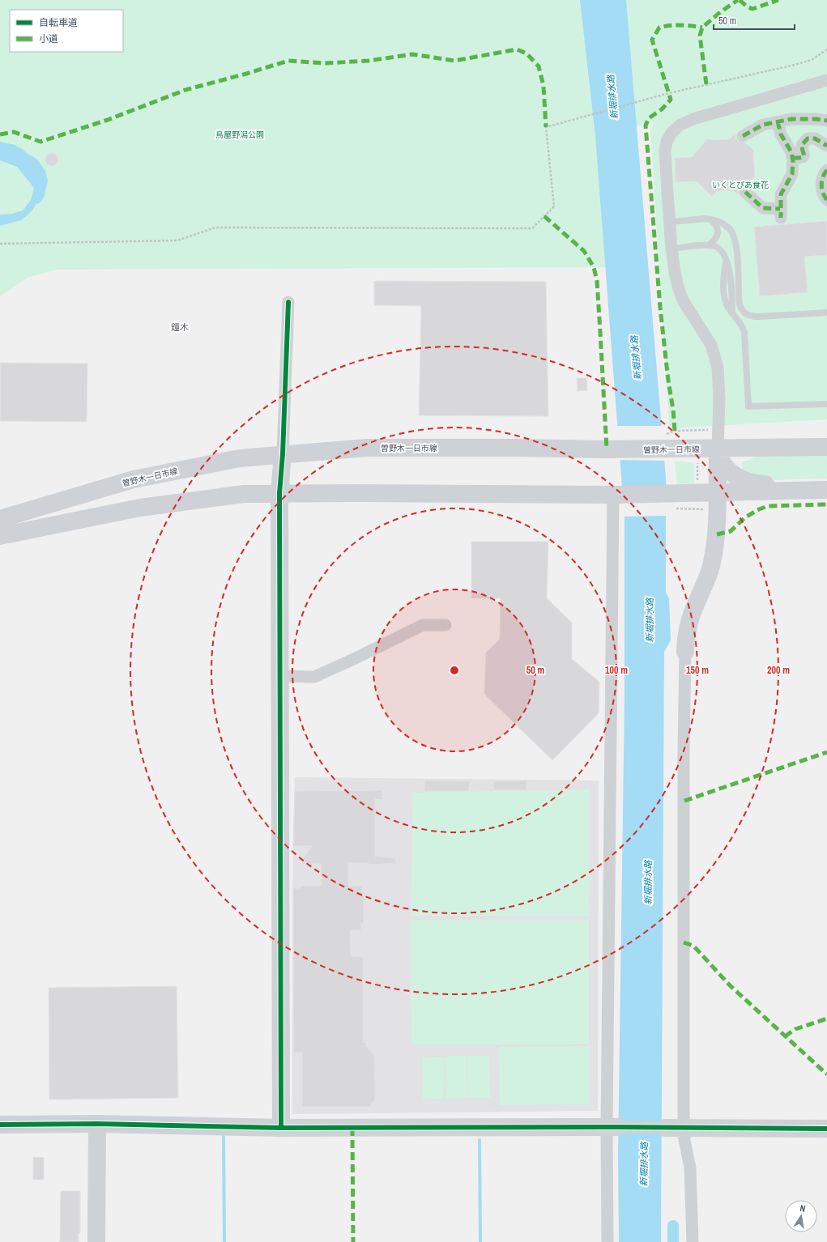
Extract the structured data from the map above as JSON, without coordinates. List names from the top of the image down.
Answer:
{
  "streets": {
    "main road": ["曽野木一日市線"]
  },
  "districts": ["鐘木"],
  "water": ["新堀排水路"],
  "parks": ["鳥屋野潟公園", "いくとぴあ食花"],
  "legend": ["自転車道", "小道"],
  "scale_bar": "50 m",
  "north": "top",
  "rings": [
    "50 m",
    "100 m",
    "150 m",
    "200 m"
  ]
}
